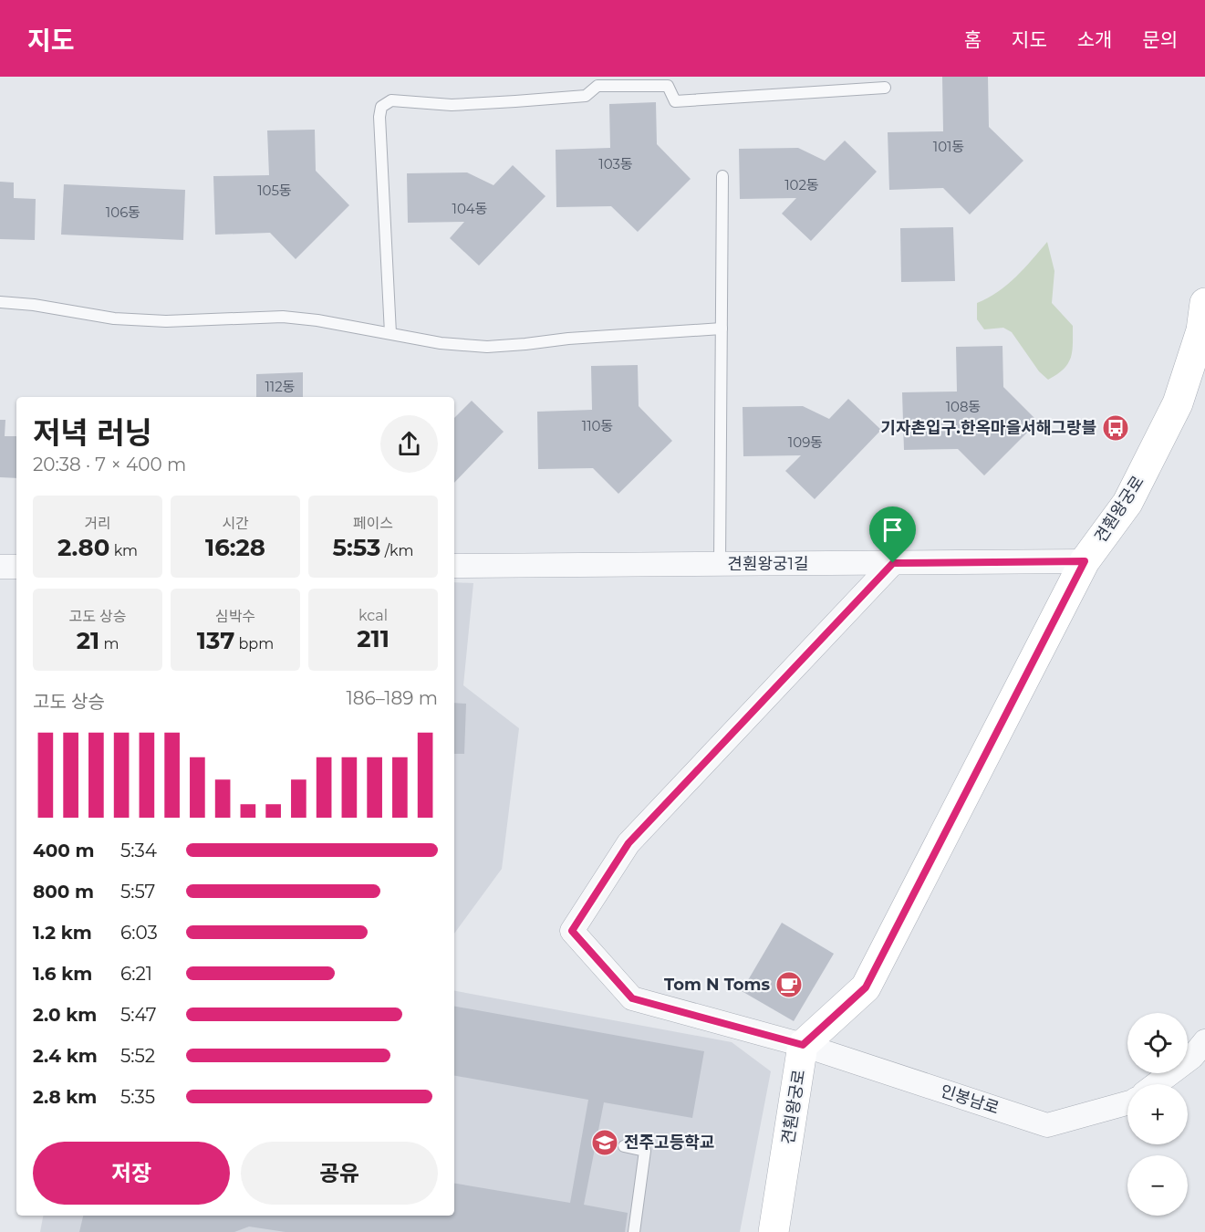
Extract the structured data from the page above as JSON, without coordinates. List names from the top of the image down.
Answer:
{
  "streets": {
    "street": ["견훤왕궁로", "견훤왕궁1길", "인봉남로"]
  },
  "crossings": [
    ["견훤왕궁로", "견훤왕궁1길"],
    ["견훤왕궁로", "인봉남로"],
    ["견훤왕궁1길", "인봉남로"]
  ],
  "places": {
    "bus stop": ["기자촌입구.한옥마을서해그랑블"],
    "cafe": ["Tom N Toms"],
    "school or university": ["전주고등학교"]
  },
  "house_numbers": [
    "101동",
    "103동",
    "102동",
    "105동",
    "104동",
    "106동",
    "112동",
    "108동",
    "110동",
    "109동"
  ],
  "page": {
    "header": "지도",
    "nav": [
      "홈",
      "지도",
      "소개",
      "문의"
    ],
    "heading": ["저녁 러닝", "20:38 · 7 × 400 m"],
    "stats": [
      ["거리", "2.80 km"],
      ["시간", "16:28"],
      ["페이스", "5:53 /km"],
      ["고도 상승", "21 m"],
      ["심박수", "137 bpm"],
      ["kcal", "211"]
    ],
    "chart": ["고도 상승", "186–189 m"],
    "list": [
      {
        "name": "400 m",
        "note": "5:34"
      },
      {
        "name": "800 m",
        "note": "5:57"
      },
      {
        "name": "1.2 km",
        "note": "6:03"
      },
      {
        "name": "1.6 km",
        "note": "6:21"
      },
      {
        "name": "2.0 km",
        "note": "5:47"
      },
      {
        "name": "2.4 km",
        "note": "5:52"
      },
      {
        "name": "2.8 km",
        "note": "5:35"
      }
    ],
    "map_buttons": ["+", "−"],
    "buttons": ["저장", "공유"]
  }
}
